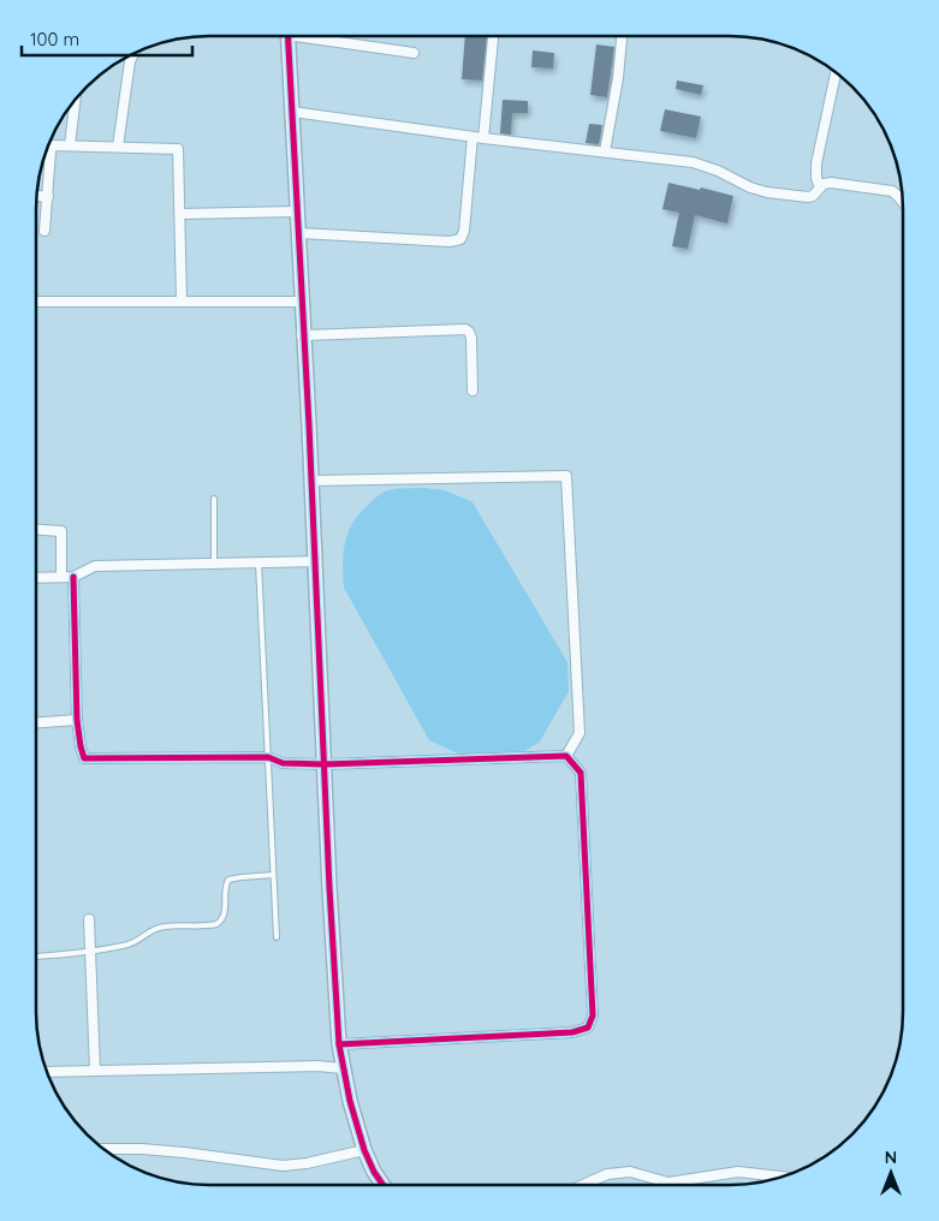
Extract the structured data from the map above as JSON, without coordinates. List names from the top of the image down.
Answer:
{
  "scale_bar": "100 m",
  "north": "top"
}
